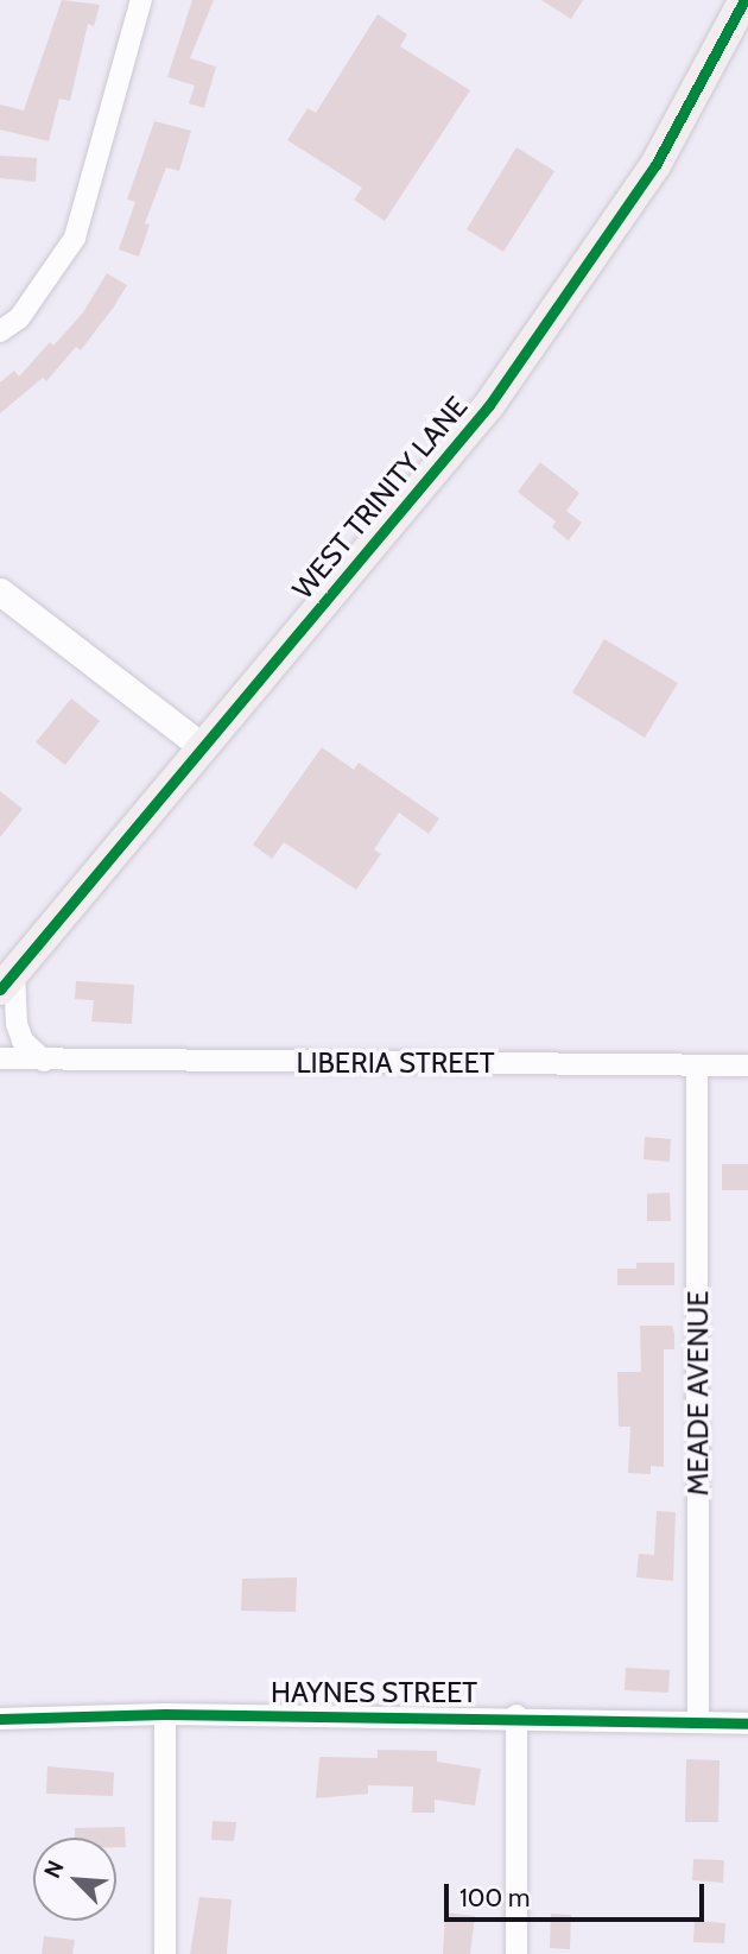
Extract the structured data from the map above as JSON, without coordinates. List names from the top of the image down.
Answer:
{
  "streets": {
    "main road": ["WEST TRINITY LANE"],
    "street": ["LIBERIA STREET", "MEADE AVENUE", "HAYNES STREET"]
  },
  "crossings": [
    ["LIBERIA STREET", "MEADE AVENUE"],
    ["MEADE AVENUE", "HAYNES STREET"]
  ],
  "scale_bar": "100 m",
  "north": "top left"
}
